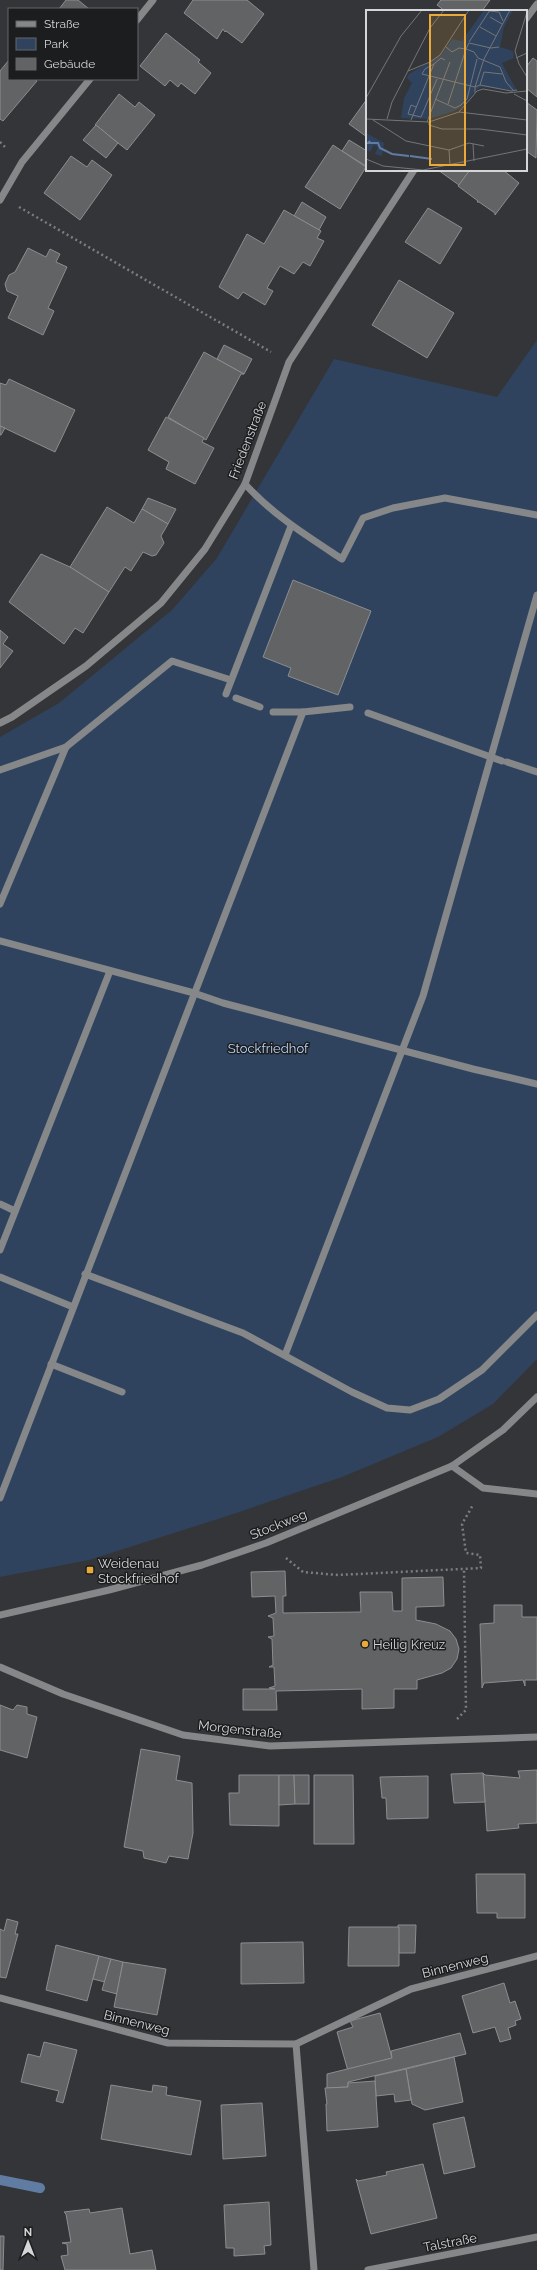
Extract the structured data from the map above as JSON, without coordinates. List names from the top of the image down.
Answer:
{
  "streets": {
    "street": [
      "Friedenstraße",
      "Stockweg",
      "Morgenstraße",
      "Binnenweg",
      "Talstraße"
    ]
  },
  "parks": ["Stockfriedhof"],
  "places": {
    "transit": ["Weidenau Stockfriedhof"],
    "other": ["Heilig Kreuz"]
  },
  "legend": ["Straße", "Park", "Gebäude"],
  "north": "top"
}
